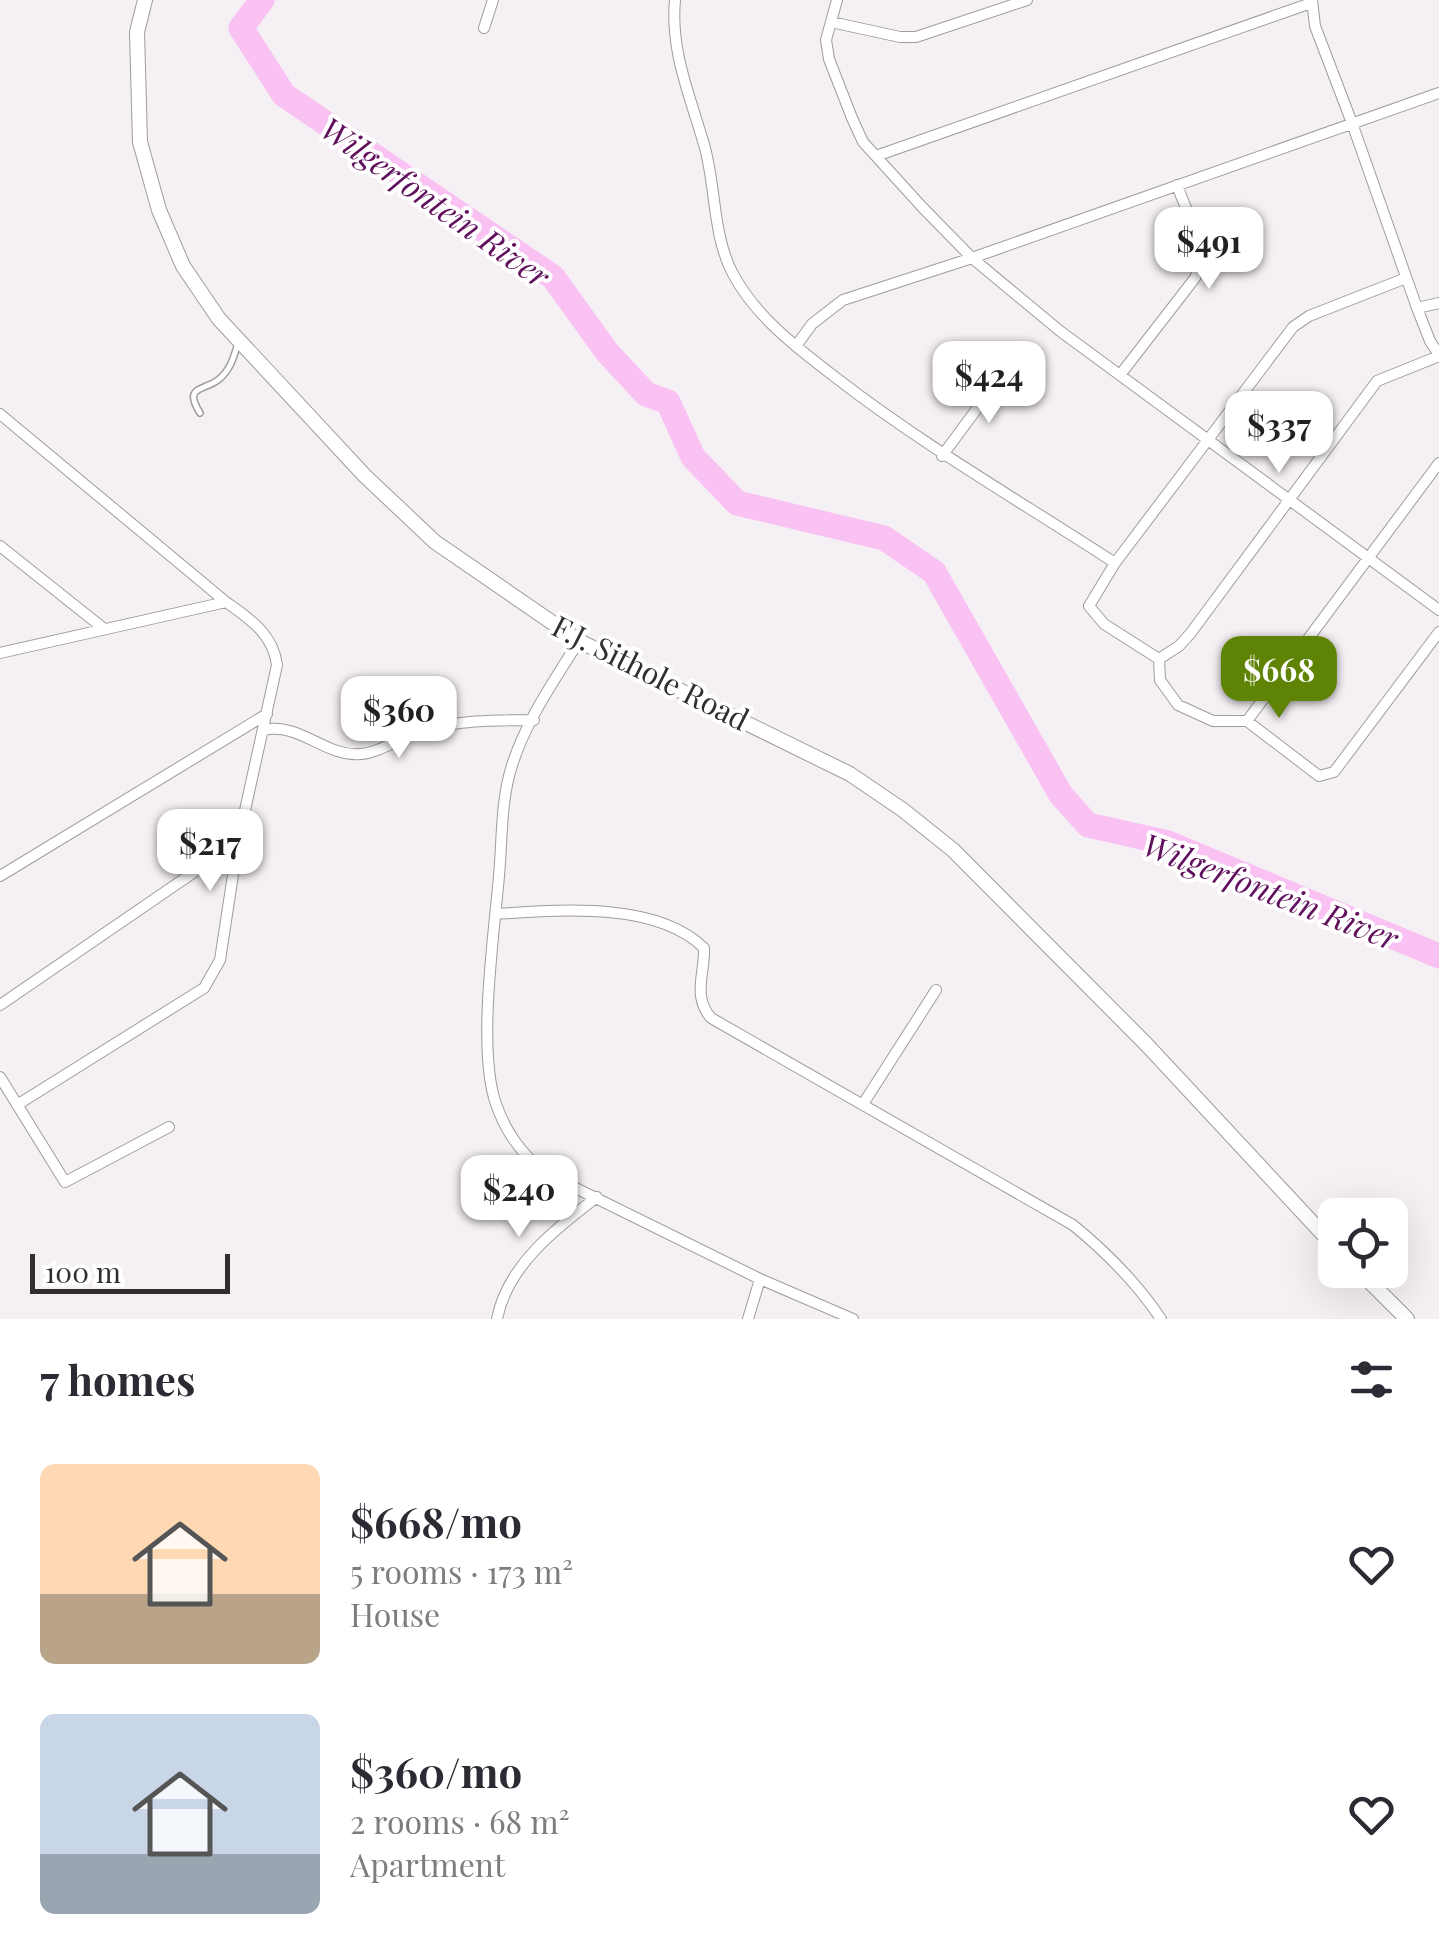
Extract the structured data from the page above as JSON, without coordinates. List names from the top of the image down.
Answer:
{
  "streets": {
    "street": ["F.J. Sithole Road"]
  },
  "water": ["Wilgerfontein River"],
  "scale_bar": "100 m",
  "page": {
    "price": [
      "$491",
      "$424",
      "$337",
      "$668",
      "$360",
      "$217",
      "$240"
    ],
    "scale": "100 m",
    "heading": "7 homes",
    "list": [
      {
        "name": "$668/mo",
        "note": "5 rooms · 173 m² · House"
      },
      {
        "name": "$360/mo",
        "note": "2 rooms · 68 m² · Apartment"
      }
    ]
  }
}
